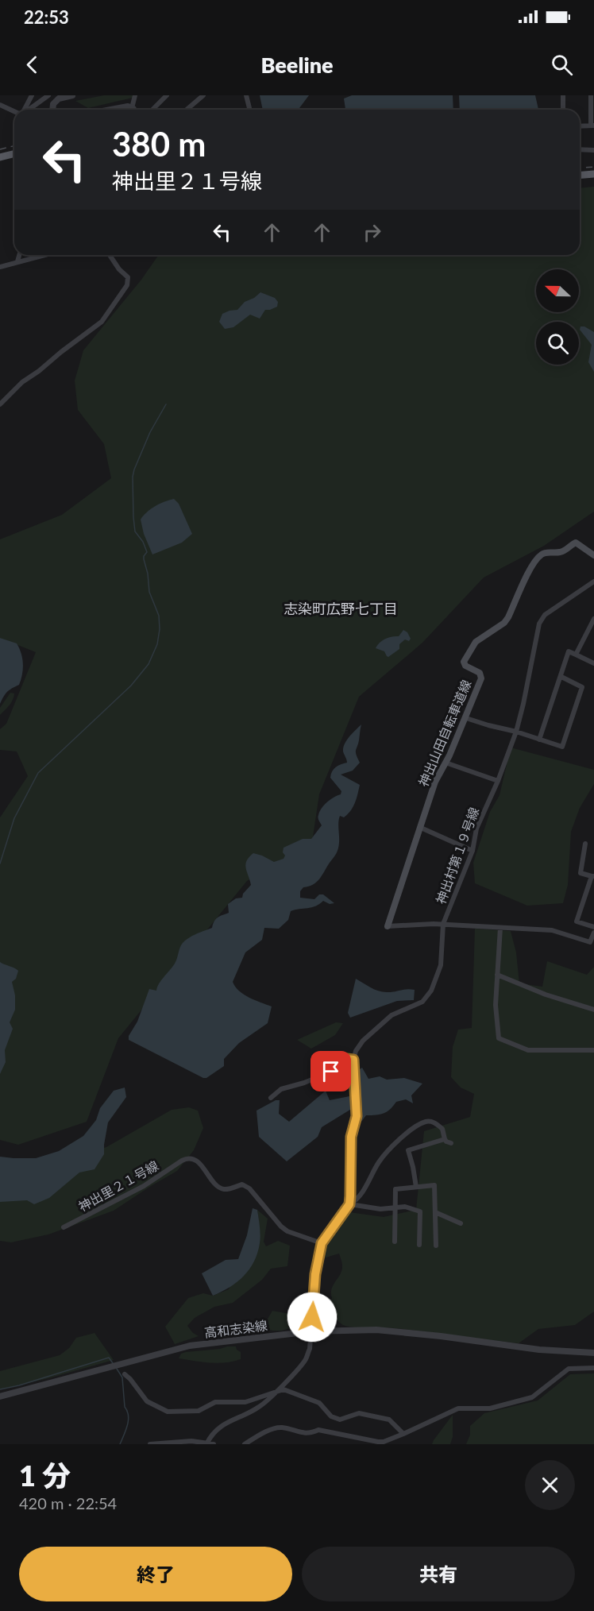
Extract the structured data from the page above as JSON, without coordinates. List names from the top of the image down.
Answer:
{
  "streets": {
    "main road": ["神出山田自転車道線"],
    "street": ["神出村第１９号線", "神出里２１号線", "高和志染線"]
  },
  "districts": ["志染町広野七丁目"],
  "north": "left",
  "page": {
    "status": "22:53",
    "header": "Beeline",
    "turn": ["380 m", "神出里２１号線"],
    "heading": ["1 分", "420 m · 22:54"],
    "buttons": ["終了", "共有"]
  }
}
